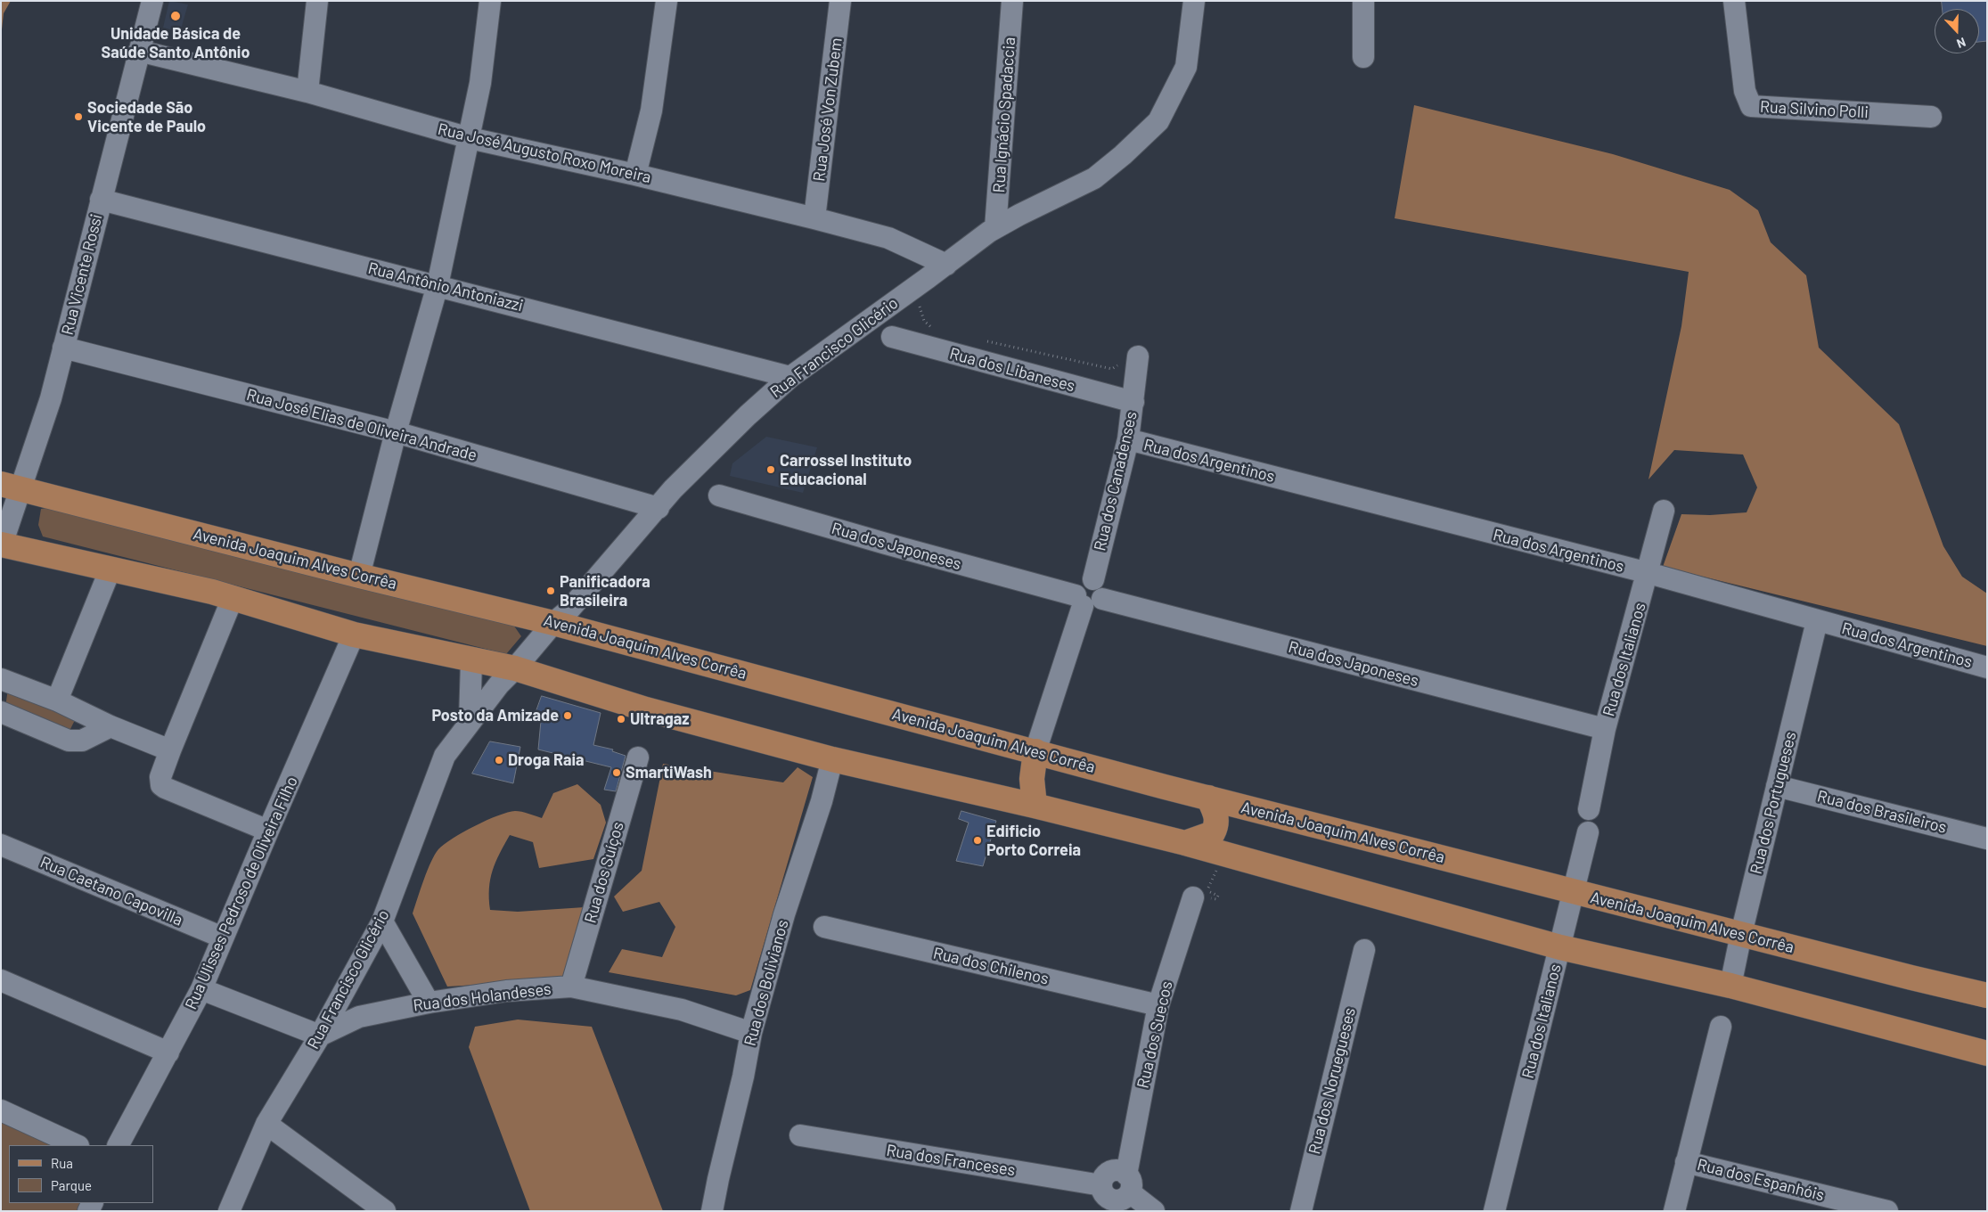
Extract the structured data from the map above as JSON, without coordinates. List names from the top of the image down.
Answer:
{
  "streets": {
    "main road": ["Avenida Joaquim Alves Corrêa"],
    "street": [
      "Rua José Von Zubem",
      "Rua Silvino Polli",
      "Rua Ignácio Spadaccia",
      "Rua José Augusto Roxo Moreira",
      "Rua Vicente Rossi",
      "Rua Antônio Antoniazzi",
      "Rua Francisco Glicério",
      "Rua dos Libaneses",
      "Rua José Elias de Oliveira Andrade",
      "Rua dos Argentinos",
      "Rua dos Canadenses",
      "Rua dos Japoneses",
      "Rua dos Italianos",
      "Rua dos Portugueses",
      "Rua dos Brasileiros",
      "Rua dos Suíços",
      "Rua Caetano Capovilla",
      "Rua Ulisses Pedroso de Oliveira Filho",
      "Rua dos Chilenos",
      "Rua dos Bolivianos",
      "Rua dos Holandeses",
      "Rua dos Suecos",
      "Rua dos Noruegueses",
      "Rua dos Franceses",
      "Rua dos Espanhóis"
    ]
  },
  "crossings": [
    ["Rua José Von Zubem", "Rua José Augusto Roxo Moreira"],
    ["Rua Ignácio Spadaccia", "Rua Francisco Glicério"],
    ["Rua José Augusto Roxo Moreira", "Rua Vicente Rossi"],
    ["Rua José Augusto Roxo Moreira", "Rua Francisco Glicério"],
    ["Rua Vicente Rossi", "Rua Antônio Antoniazzi"],
    ["Rua Vicente Rossi", "Rua José Elias de Oliveira Andrade"],
    ["Rua Vicente Rossi", "Avenida Joaquim Alves Corrêa"],
    ["Rua Antônio Antoniazzi", "Rua Francisco Glicério"],
    ["Rua Francisco Glicério", "Rua José Elias de Oliveira Andrade"],
    ["Rua Francisco Glicério", "Avenida Joaquim Alves Corrêa"],
    ["Rua Francisco Glicério", "Rua dos Holandeses"],
    ["Rua dos Libaneses", "Rua dos Canadenses"],
    ["Rua dos Argentinos", "Rua dos Canadenses"],
    ["Rua dos Argentinos", "Rua dos Italianos"],
    ["Rua dos Argentinos", "Rua dos Portugueses"],
    ["Rua dos Canadenses", "Rua dos Japoneses"],
    ["Rua dos Japoneses", "Rua dos Italianos"],
    ["Avenida Joaquim Alves Corrêa", "Rua dos Italianos"],
    ["Avenida Joaquim Alves Corrêa", "Rua dos Portugueses"],
    ["Rua dos Portugueses", "Rua dos Brasileiros"],
    ["Rua dos Suíços", "Rua dos Holandeses"],
    ["Rua Caetano Capovilla", "Rua Ulisses Pedroso de Oliveira Filho"],
    ["Rua dos Chilenos", "Rua dos Suecos"],
    ["Rua dos Bolivianos", "Rua dos Holandeses"]
  ],
  "places": [
    "Unidade Básica de Saúde Santo Antônio",
    "Sociedade São Vicente de Paulo",
    "Carrossel Instituto Educacional",
    "Panificadora Brasileira",
    "Posto da Amizade",
    "Ultragaz",
    "Droga Raia",
    "SmartiWash",
    "Edificio Porto Correia"
  ],
  "legend": ["Rua", "Parque"],
  "north": "bottom"
}
